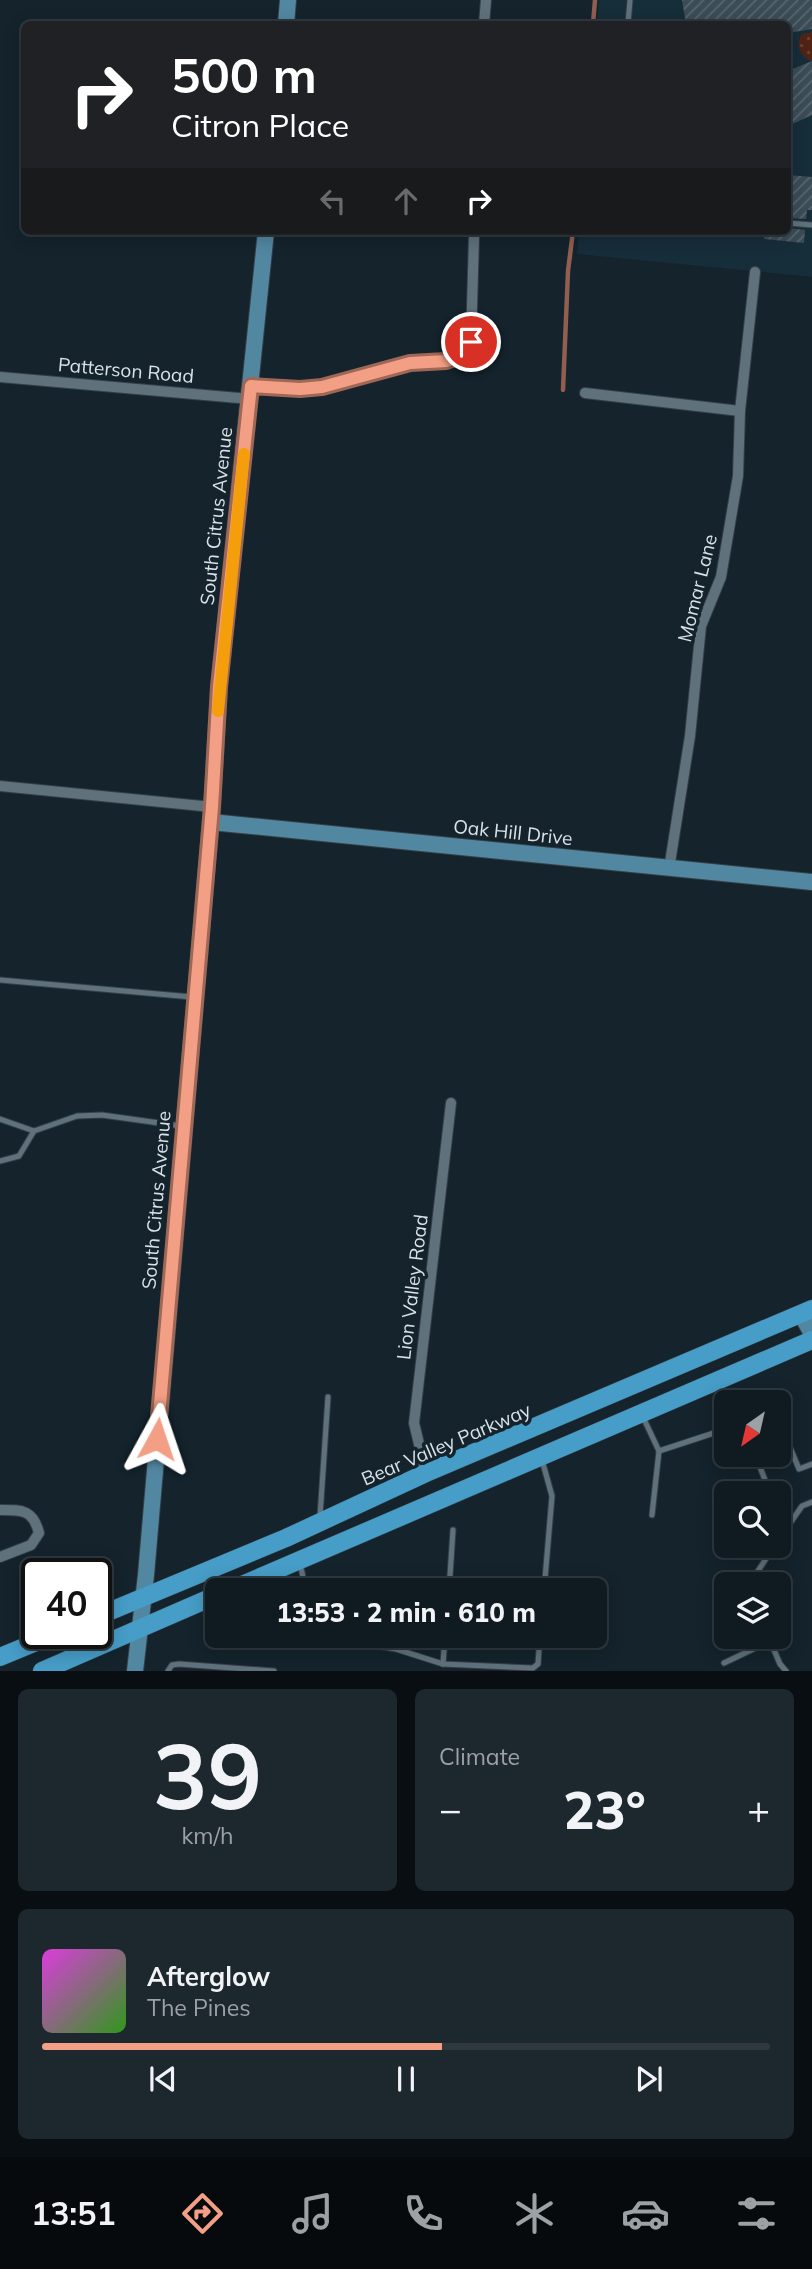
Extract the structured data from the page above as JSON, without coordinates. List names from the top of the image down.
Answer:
{
  "streets": {
    "main road": ["Bear Valley Parkway"],
    "street": [
      "Patterson Road",
      "South Citrus Avenue",
      "Momar Lane",
      "Oak Hill Drive",
      "Lion Valley Road"
    ]
  },
  "crossings": [
    ["Patterson Road", "South Citrus Avenue"],
    ["South Citrus Avenue", "Oak Hill Drive"],
    ["South Citrus Avenue", "Bear Valley Parkway"],
    ["Momar Lane", "Oak Hill Drive"],
    ["Lion Valley Road", "Bear Valley Parkway"]
  ],
  "north": "bottom left",
  "page": {
    "turn": ["500 m", "Citron Place"],
    "limit": "40",
    "trip": "13:53 · 2 min · 610 m",
    "tile": [
      ["39", "km/h"],
      "Climate"
    ],
    "heat": ["−", "23°", "+"],
    "song": ["Afterglow", "The Pines"],
    "tabs": "13:51"
  }
}
